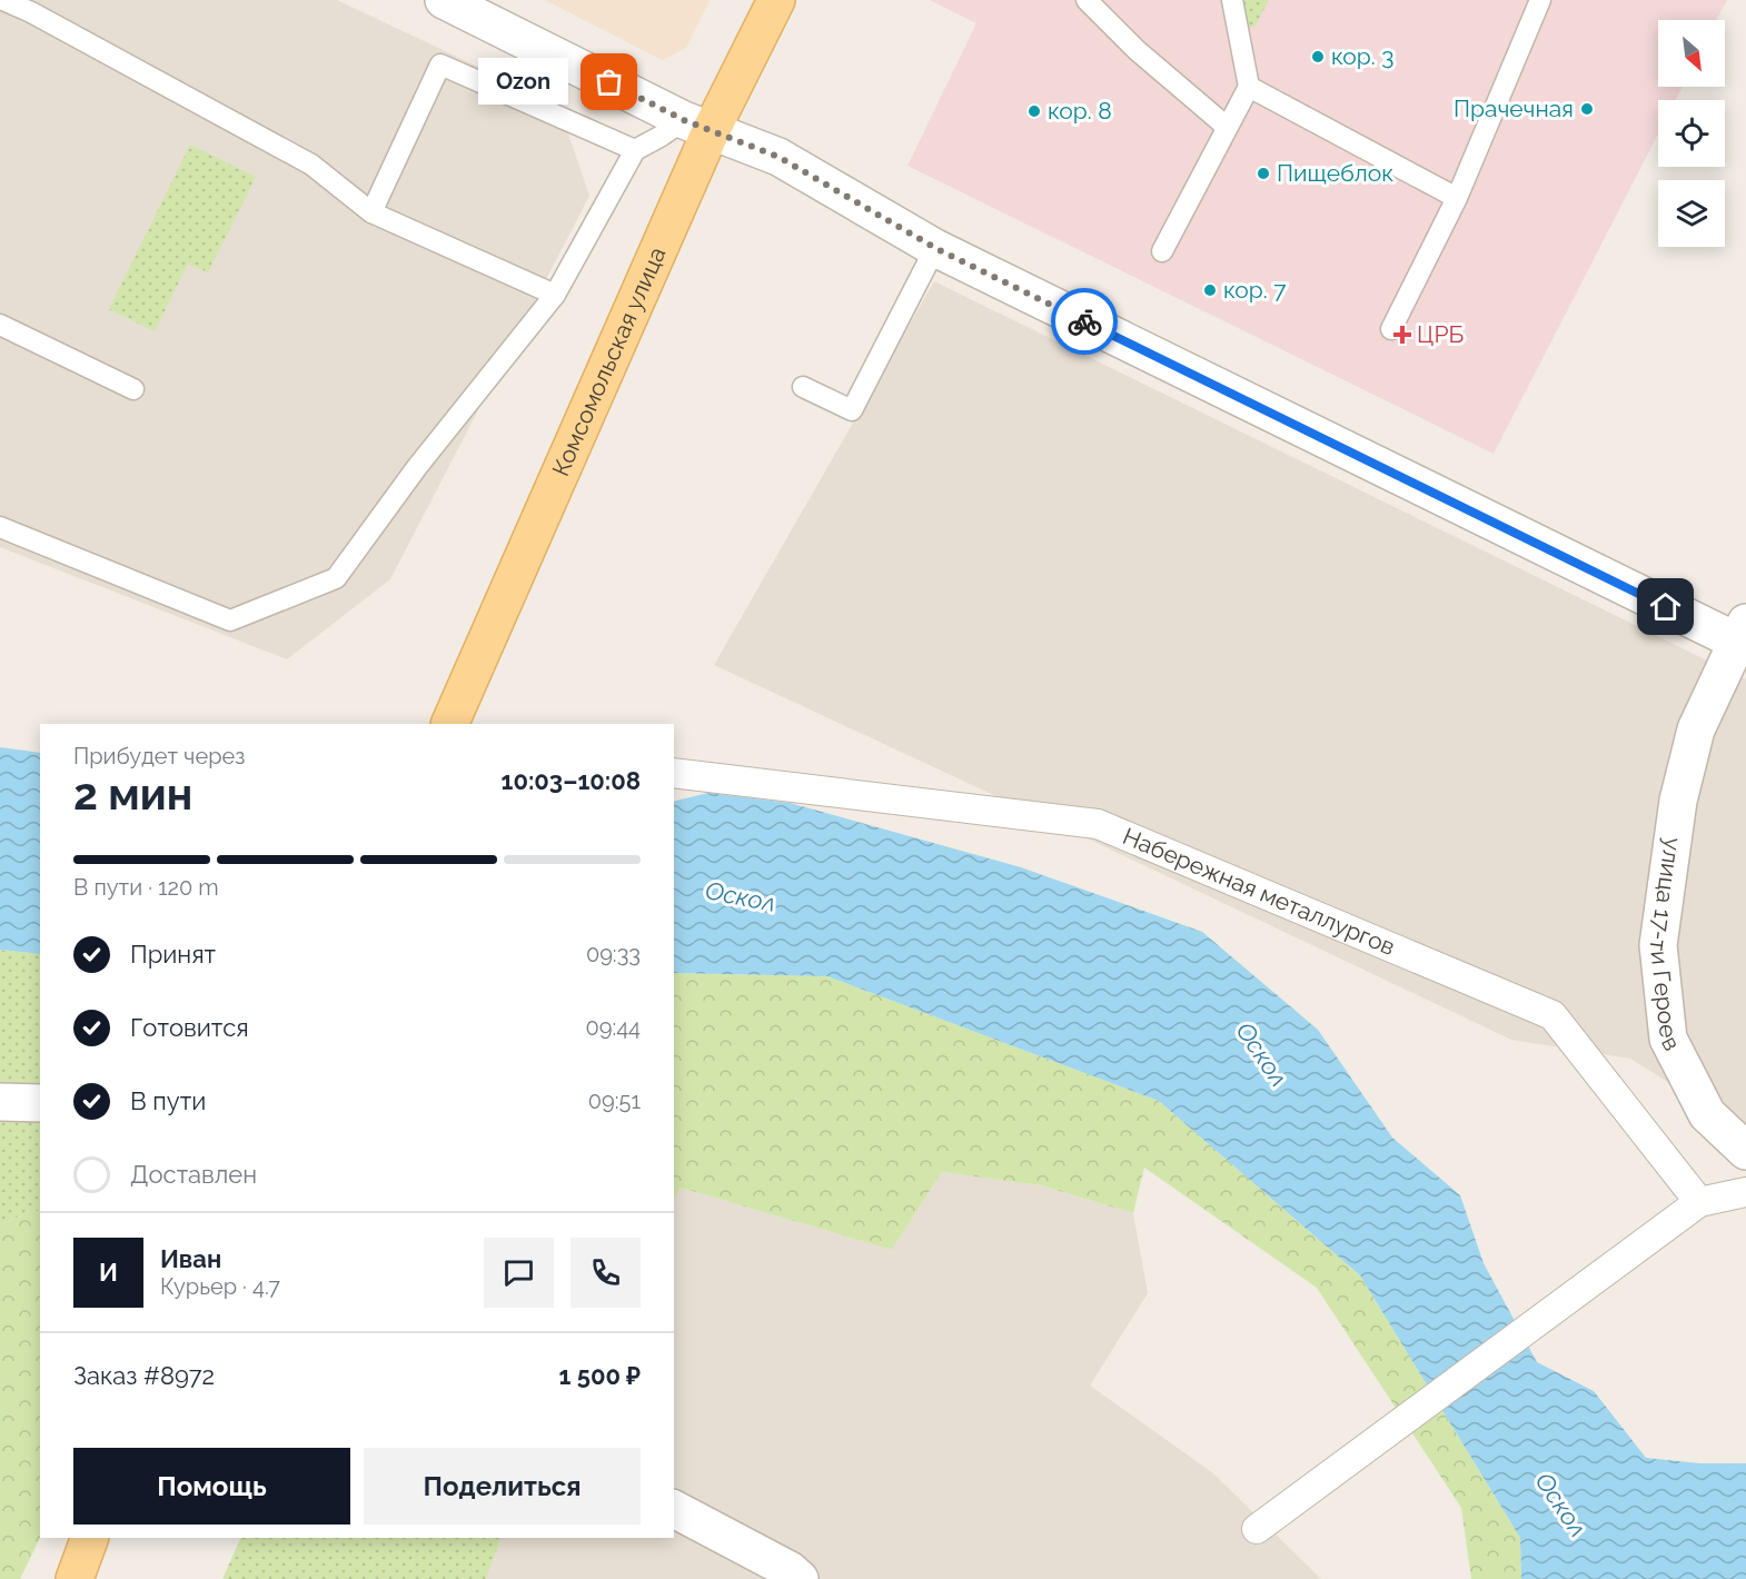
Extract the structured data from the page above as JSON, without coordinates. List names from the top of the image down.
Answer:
{
  "streets": {
    "main road": ["Комсомольская улица"],
    "street": ["Набережная металлургов", "улица 17-ти Героев"]
  },
  "water": ["Оскол"],
  "places": {
    "other": [
      "кор. 3",
      "Ozon",
      "Прачечная",
      "кор. 8",
      "Пищеблок",
      "кор. 7"
    ],
    "health": ["ЦРБ"]
  },
  "north": "bottom right",
  "page": {
    "bubble": "Ozon",
    "heading": ["2 мин", "Прибудет через", "10:03–10:08"],
    "panel": [
      "Иван",
      "Курьер · 4.7",
      "Заказ #8972",
      "1 500 ₽"
    ],
    "bar": "В пути · 120 m",
    "list": [
      ["Принят", "09:33"],
      ["Готовится", "09:44"],
      ["В пути", "09:51"],
      "Доставлен"
    ],
    "round": "И",
    "buttons": ["Помощь", "Поделиться"]
  }
}
